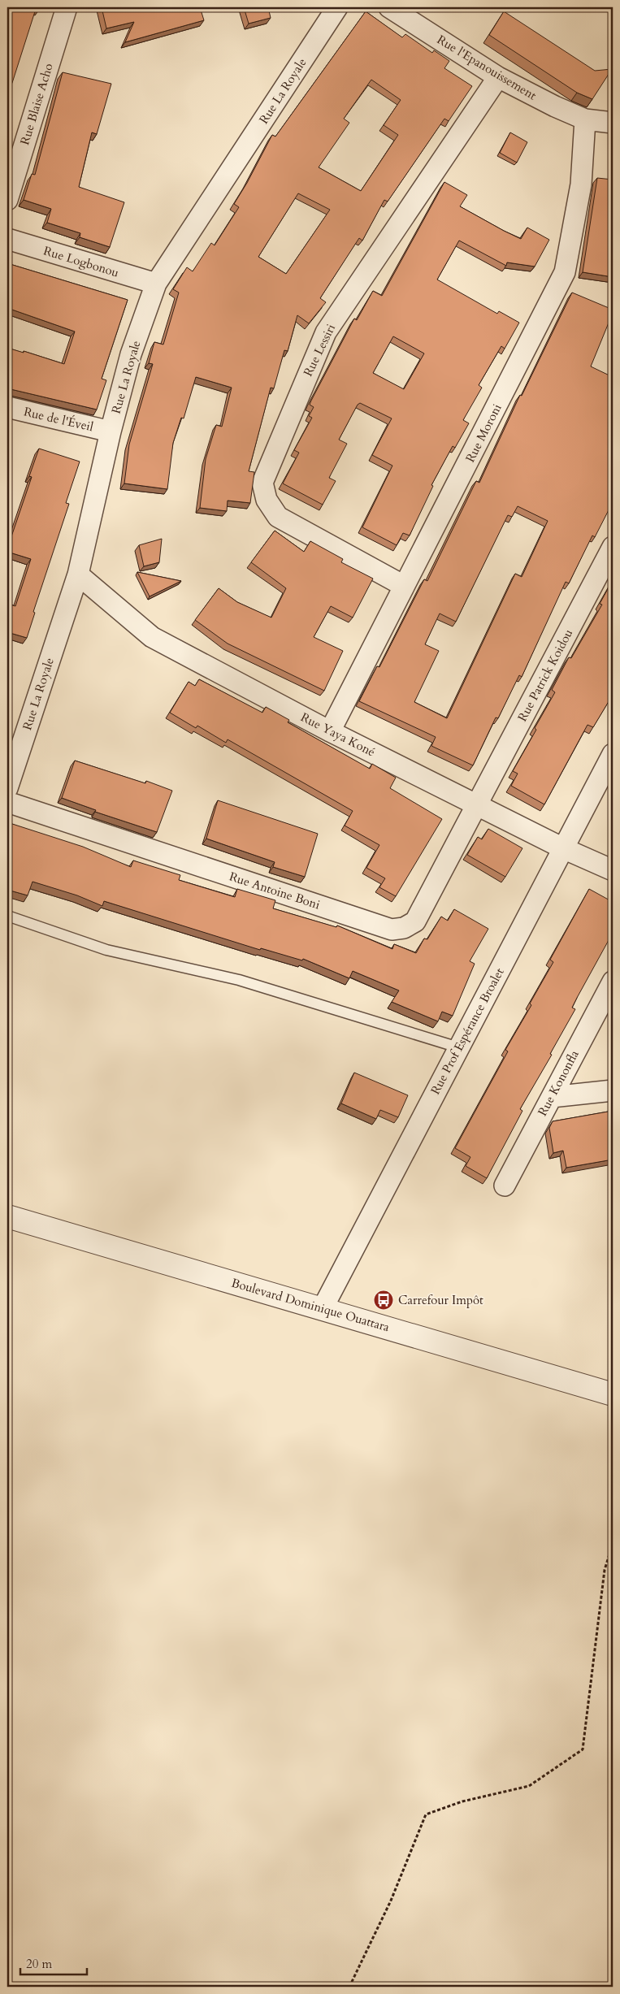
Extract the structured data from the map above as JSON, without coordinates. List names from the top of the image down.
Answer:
{
  "streets": {
    "street": [
      "Rue l'Epanouissement",
      "Rue La Royale",
      "Rue Blaise Acho",
      "Rue Logbonou",
      "Rue Lessiri",
      "Rue de l'Éveil",
      "Rue Moroni",
      "Rue Patrick Koidou",
      "Rue Yaya Koné",
      "Rue Antoine Boni",
      "Rue Prof Espérance Broalet",
      "Rue Kononfla",
      "Boulevard Dominique Ouattara"
    ]
  },
  "crossings": [
    ["Rue l'Epanouissement", "Rue Lessiri"],
    ["Rue l'Epanouissement", "Rue Moroni"],
    ["Rue La Royale", "Rue Logbonou"],
    ["Rue La Royale", "Rue de l'Éveil"],
    ["Rue La Royale", "Rue Yaya Koné"],
    ["Rue Lessiri", "Rue Moroni"],
    ["Rue Moroni", "Rue Yaya Koné"],
    ["Rue Patrick Koidou", "Rue Yaya Koné"],
    ["Rue Patrick Koidou", "Rue Antoine Boni"],
    ["Rue Yaya Koné", "Rue Antoine Boni"],
    ["Rue Yaya Koné", "Rue Prof Espérance Broalet"],
    ["Rue Prof Espérance Broalet", "Boulevard Dominique Ouattara"]
  ],
  "places": {
    "bus stop": ["Carrefour Impôt"]
  },
  "scale_bar": "20 m"
}
